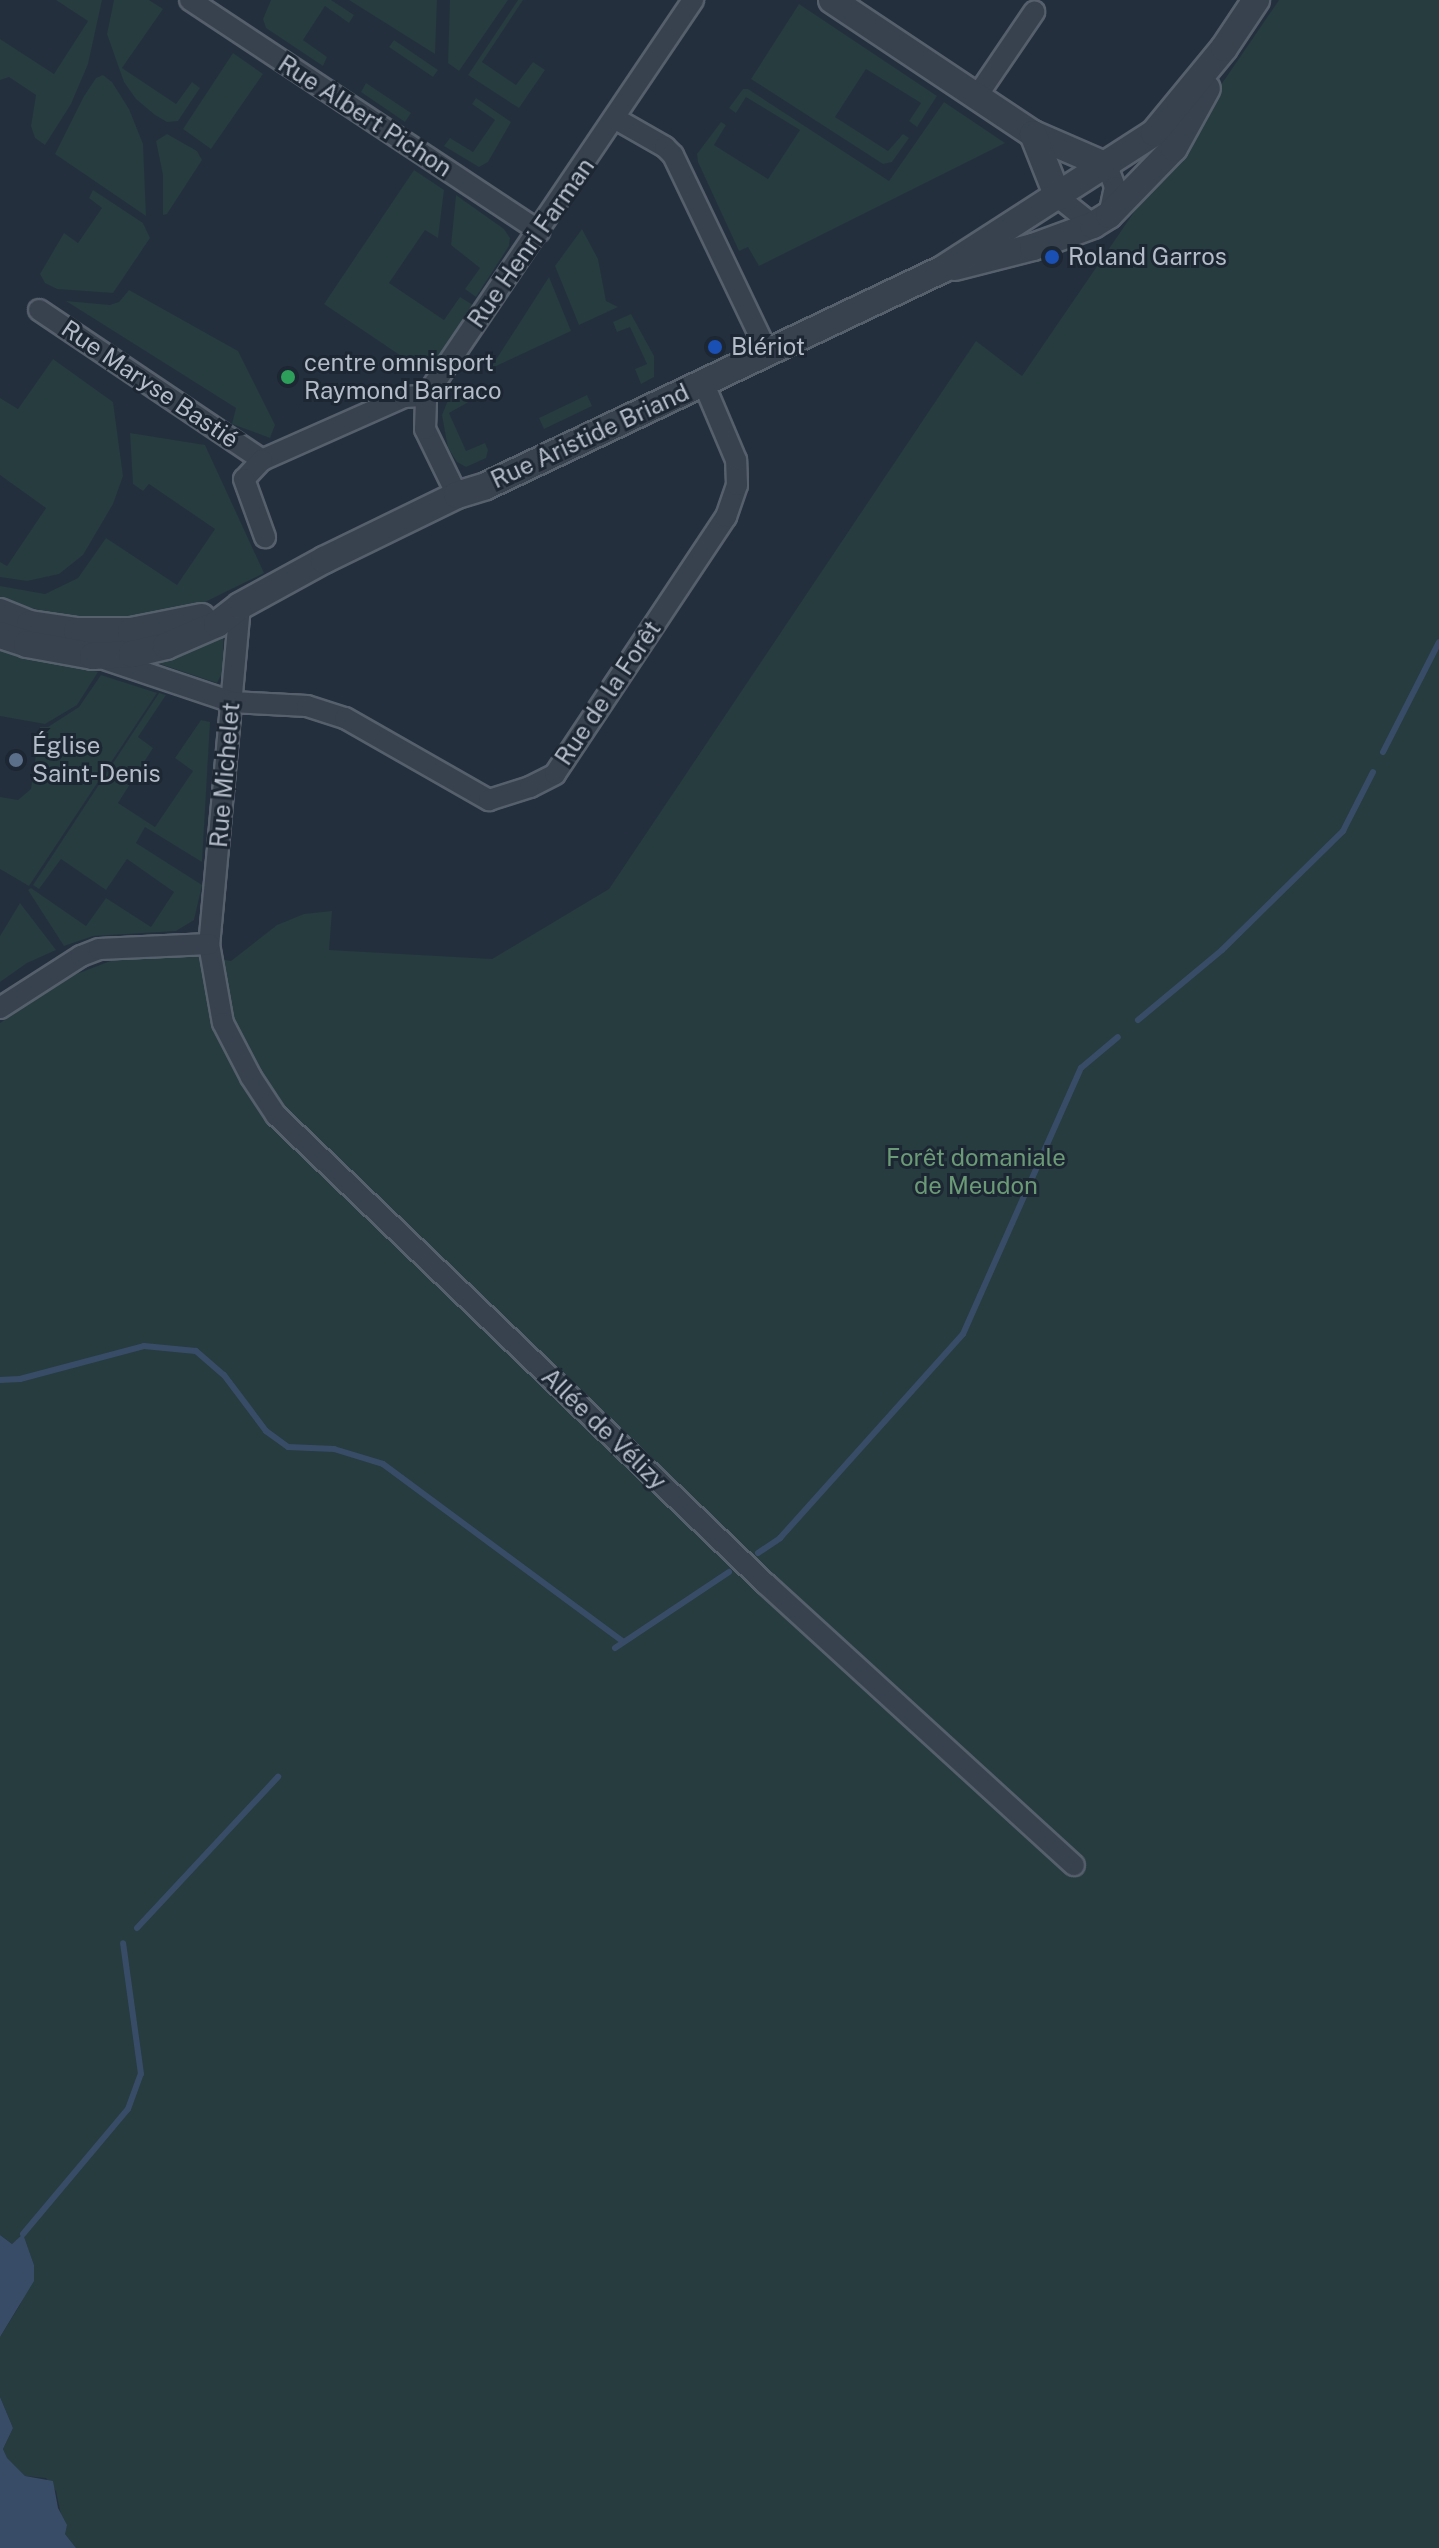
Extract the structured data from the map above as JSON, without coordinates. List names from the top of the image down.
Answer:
{
  "streets": {
    "street": [
      "Rue Albert Pichon",
      "Rue Henri Farman",
      "Rue Maryse Bastié",
      "Rue Aristide Briand",
      "Rue de la Forêt",
      "Rue Michelet",
      "Allée de Vélizy"
    ]
  },
  "crossings": [
    ["Rue Albert Pichon", "Rue Henri Farman"],
    ["Rue Henri Farman", "Rue Maryse Bastié"],
    ["Rue Aristide Briand", "Rue de la Forêt"],
    ["Rue Aristide Briand", "Rue Michelet"],
    ["Rue de la Forêt", "Rue Michelet"],
    ["Rue Michelet", "Allée de Vélizy"]
  ],
  "parks": ["Forêt domaniale de Meudon"],
  "places": [
    "Roland Garros",
    "Blériot",
    "centre omnisport Raymond Barraco",
    "Église Saint-Denis"
  ]
}
